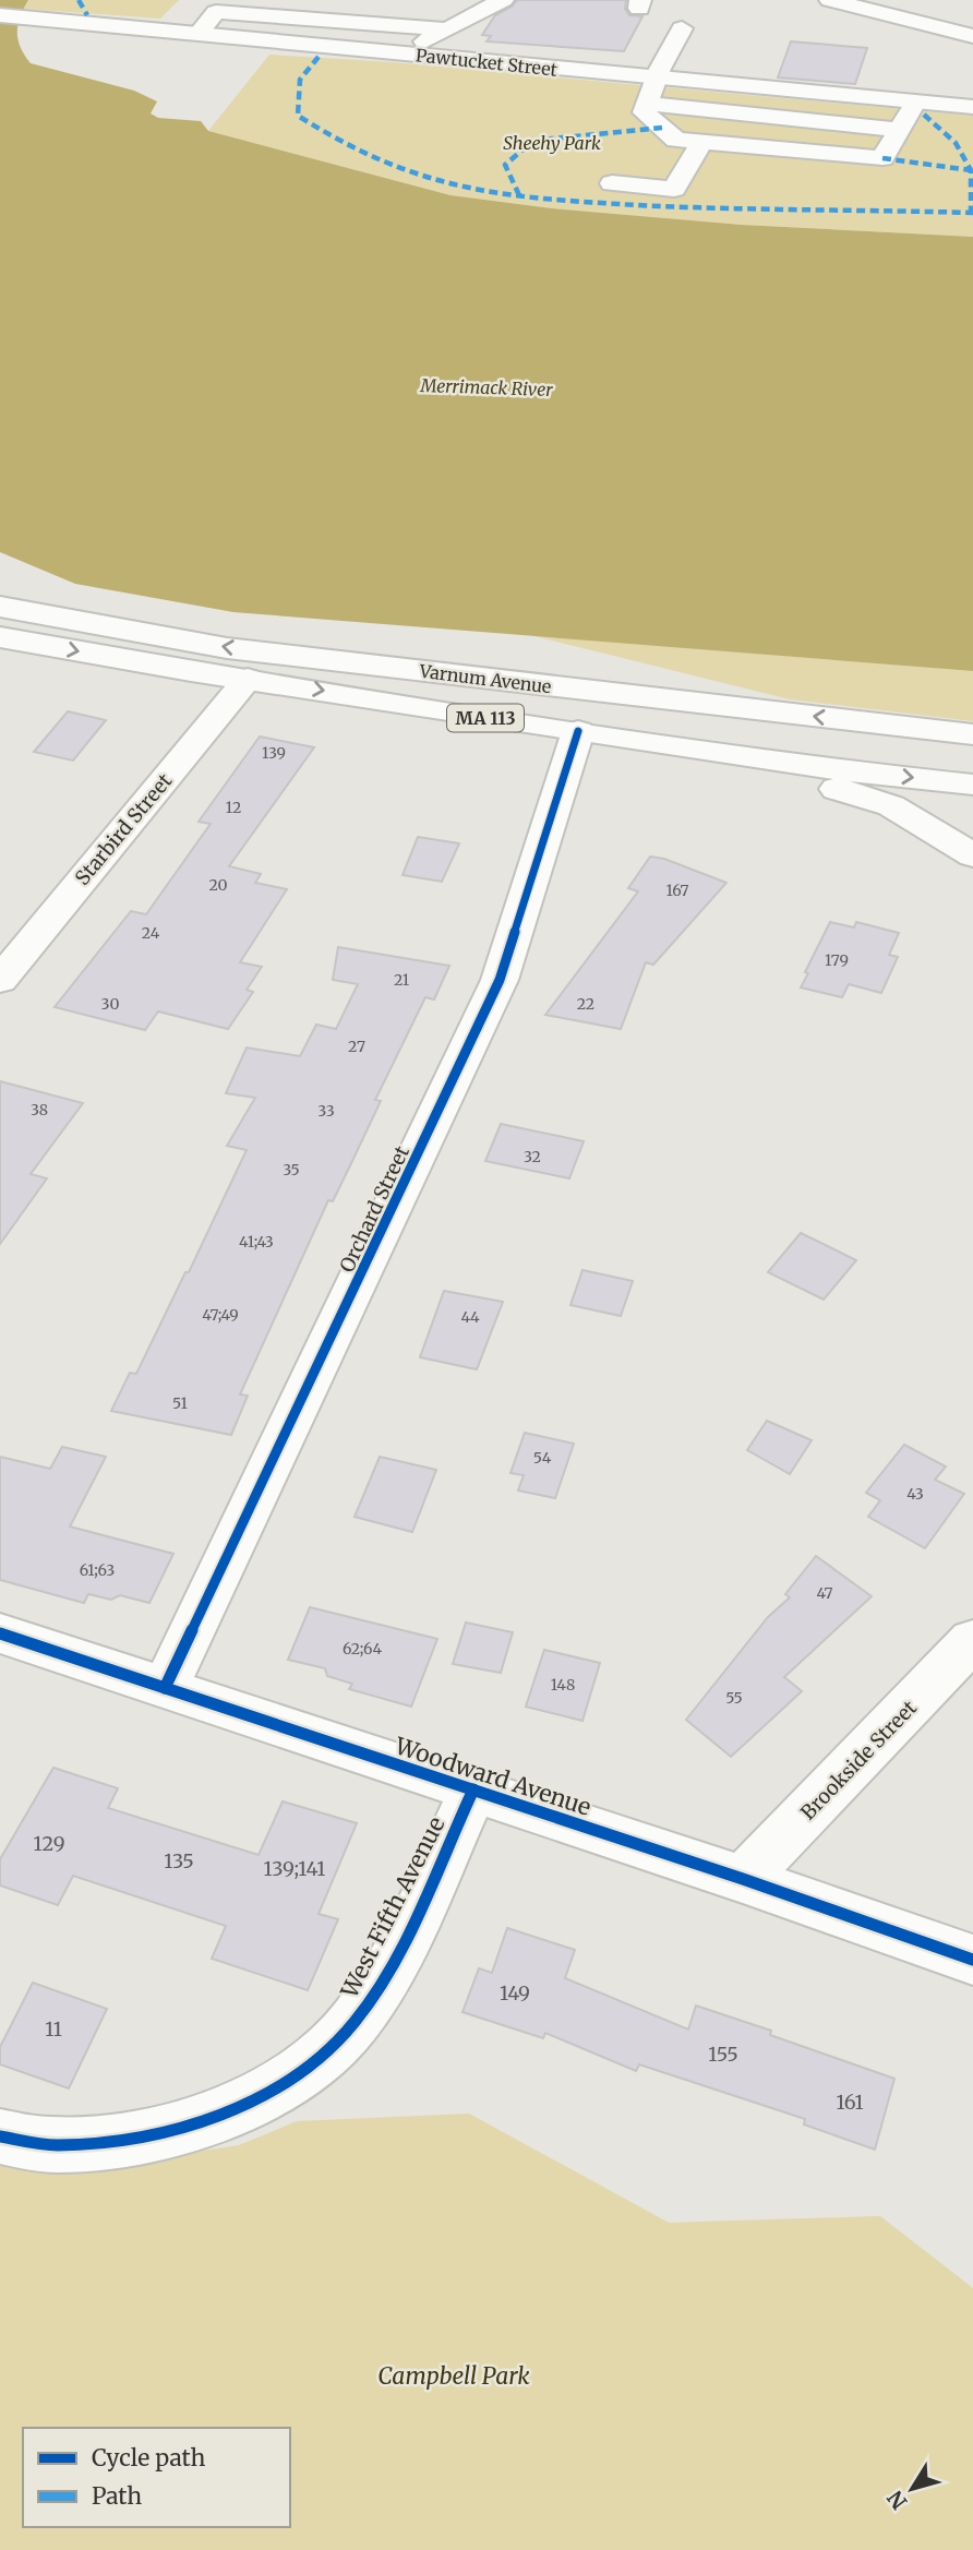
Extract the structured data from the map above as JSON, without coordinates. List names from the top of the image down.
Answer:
{
  "streets": {
    "main road": [
      "Pawtucket Street",
      "Varnum Avenue",
      "MA 113",
      "Starbird Street",
      "Orchard Street",
      "Brookside Street",
      "Woodward Avenue",
      "West Fifth Avenue"
    ]
  },
  "crossings": [
    ["Varnum Avenue", "Starbird Street"],
    ["Varnum Avenue", "Orchard Street"],
    ["Orchard Street", "Woodward Avenue"],
    ["Brookside Street", "Woodward Avenue"],
    ["Woodward Avenue", "West Fifth Avenue"]
  ],
  "water": ["Merrimack River"],
  "parks": ["Sheehy Park", "Campbell Park"],
  "house_numbers": [
    "139",
    "12",
    "20",
    "167",
    "24",
    "179",
    "21",
    "30",
    "22",
    "27",
    "38",
    "33",
    "32",
    "35",
    "41;43",
    "47;49",
    "44",
    "51",
    "54",
    "43",
    "61;63",
    "47",
    "62;64",
    "148",
    "55",
    "129",
    "135",
    "139;141",
    "149",
    "11",
    "155",
    "161"
  ],
  "legend": ["Cycle path", "Path"],
  "north": "bottom left"
}
